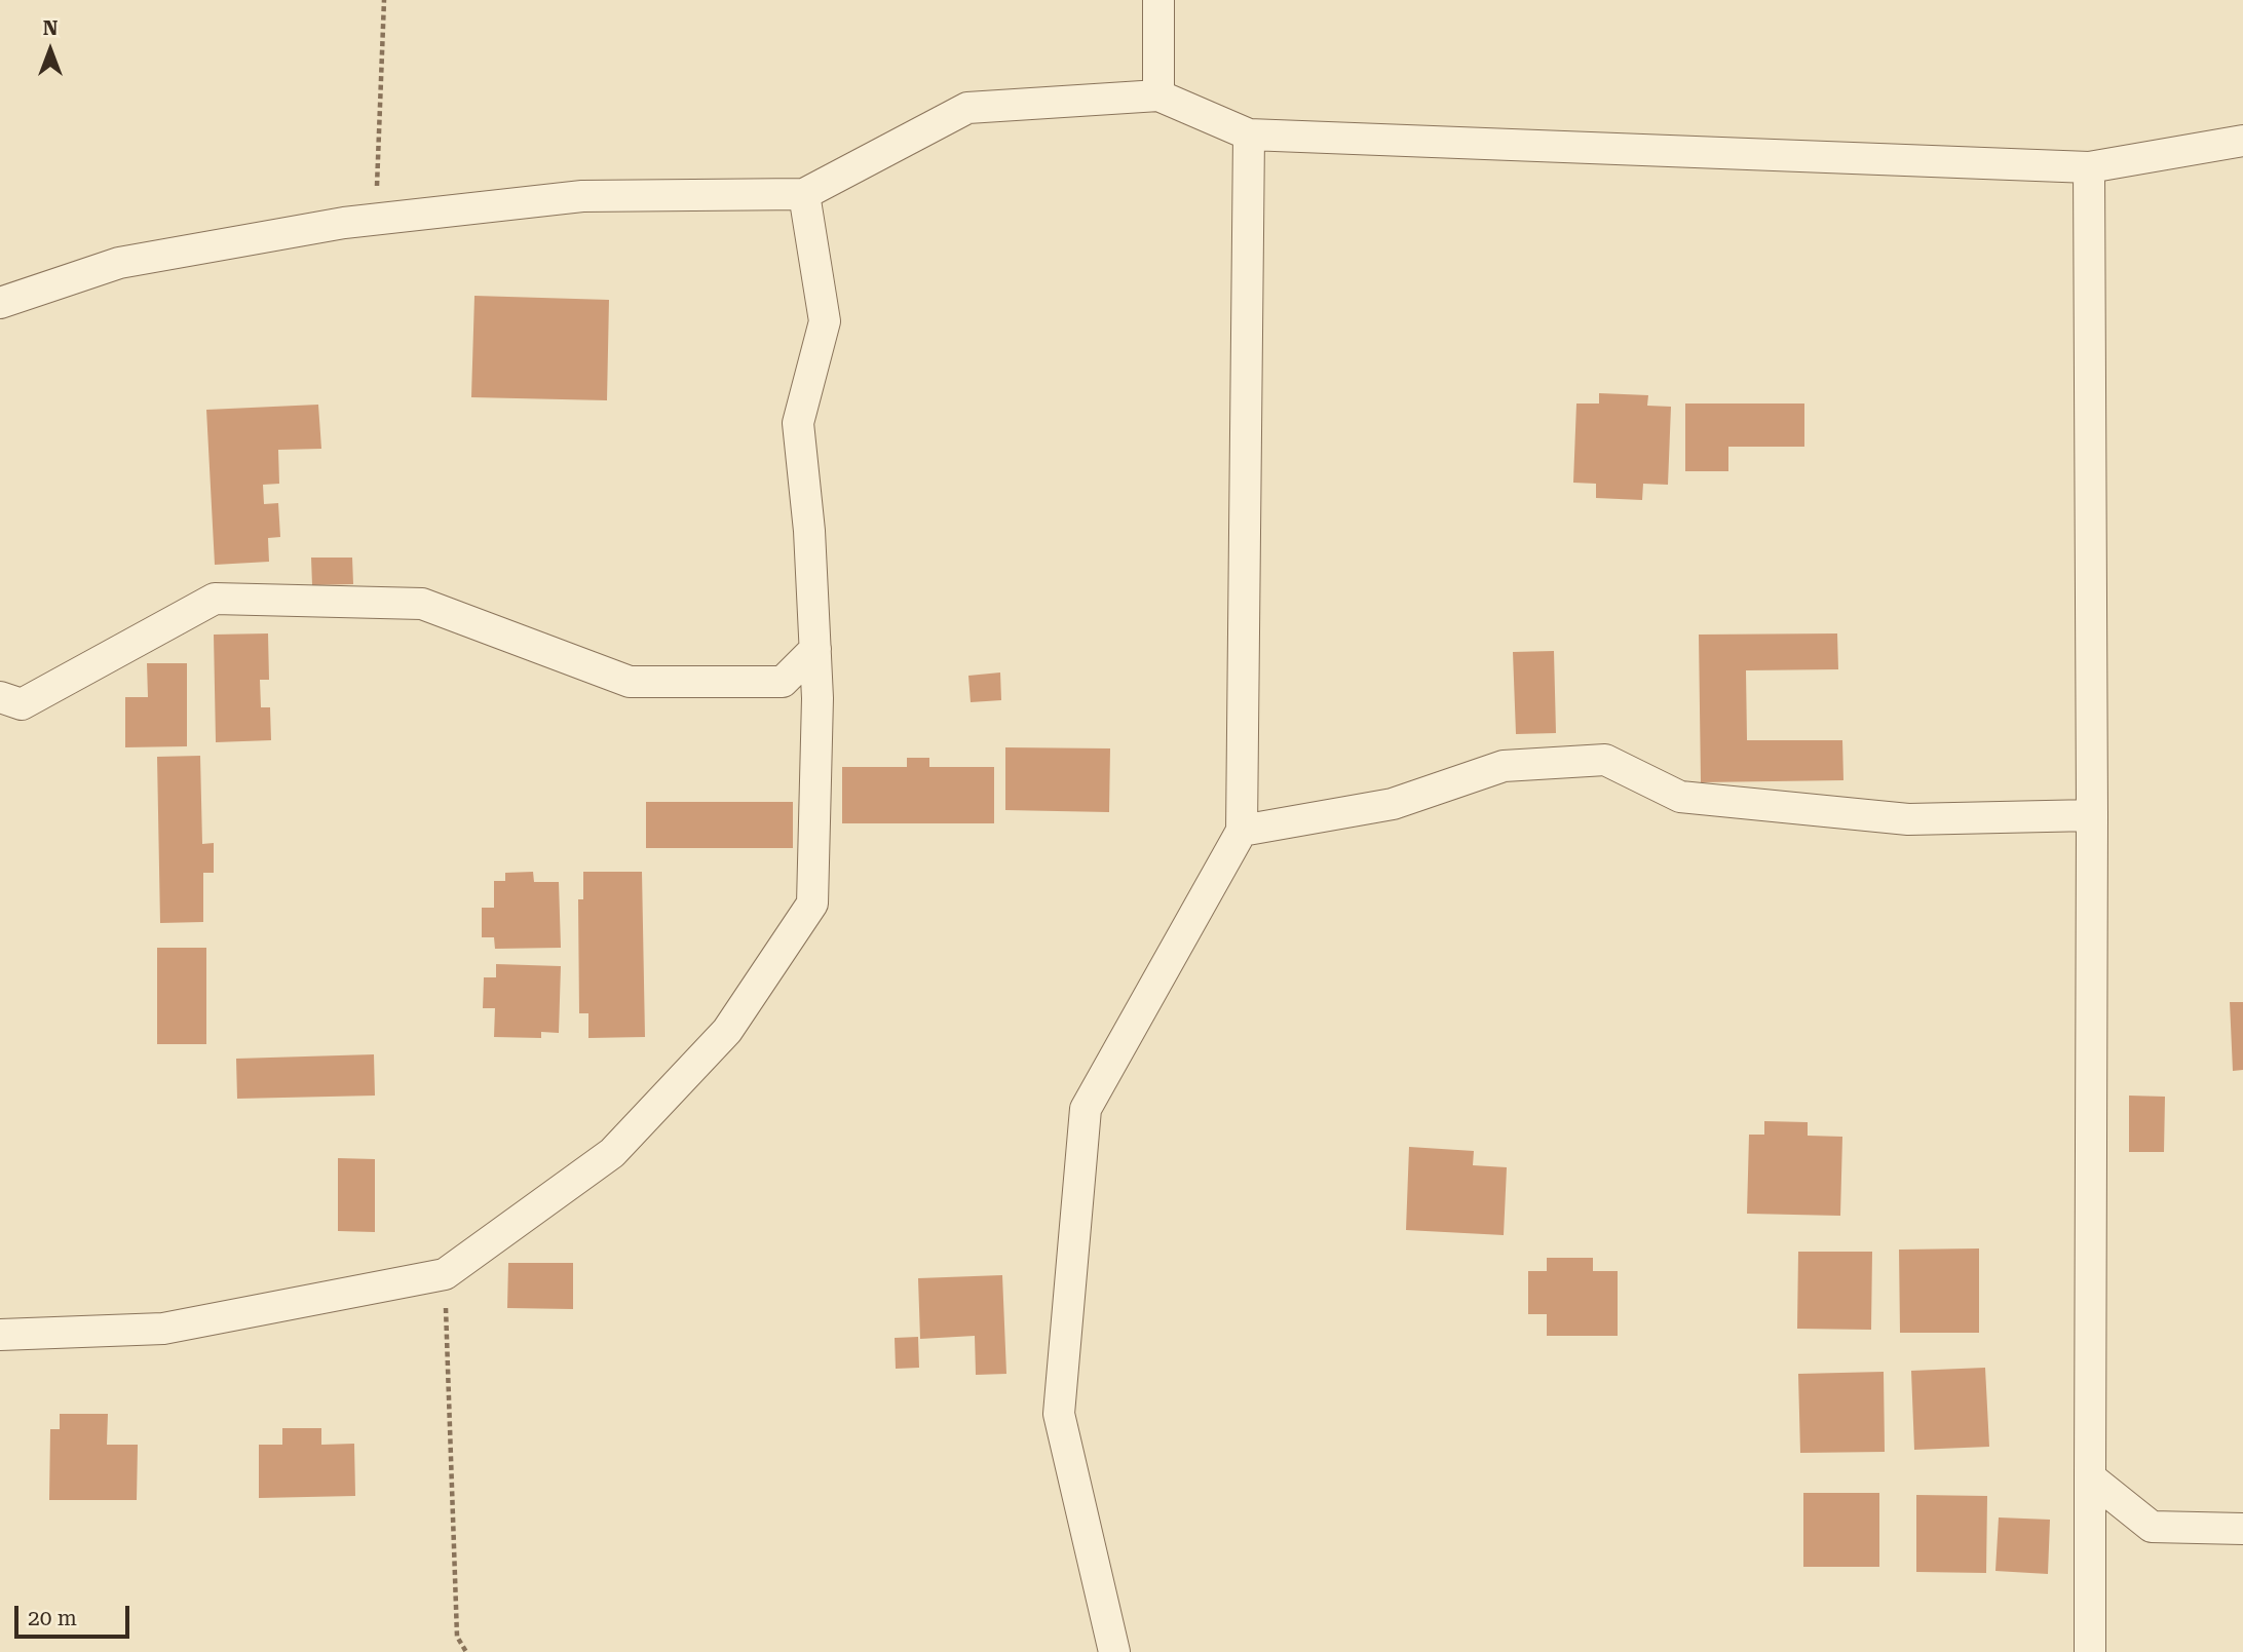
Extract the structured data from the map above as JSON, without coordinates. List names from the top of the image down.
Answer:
{
  "scale_bar": "20 m",
  "north": "top"
}
